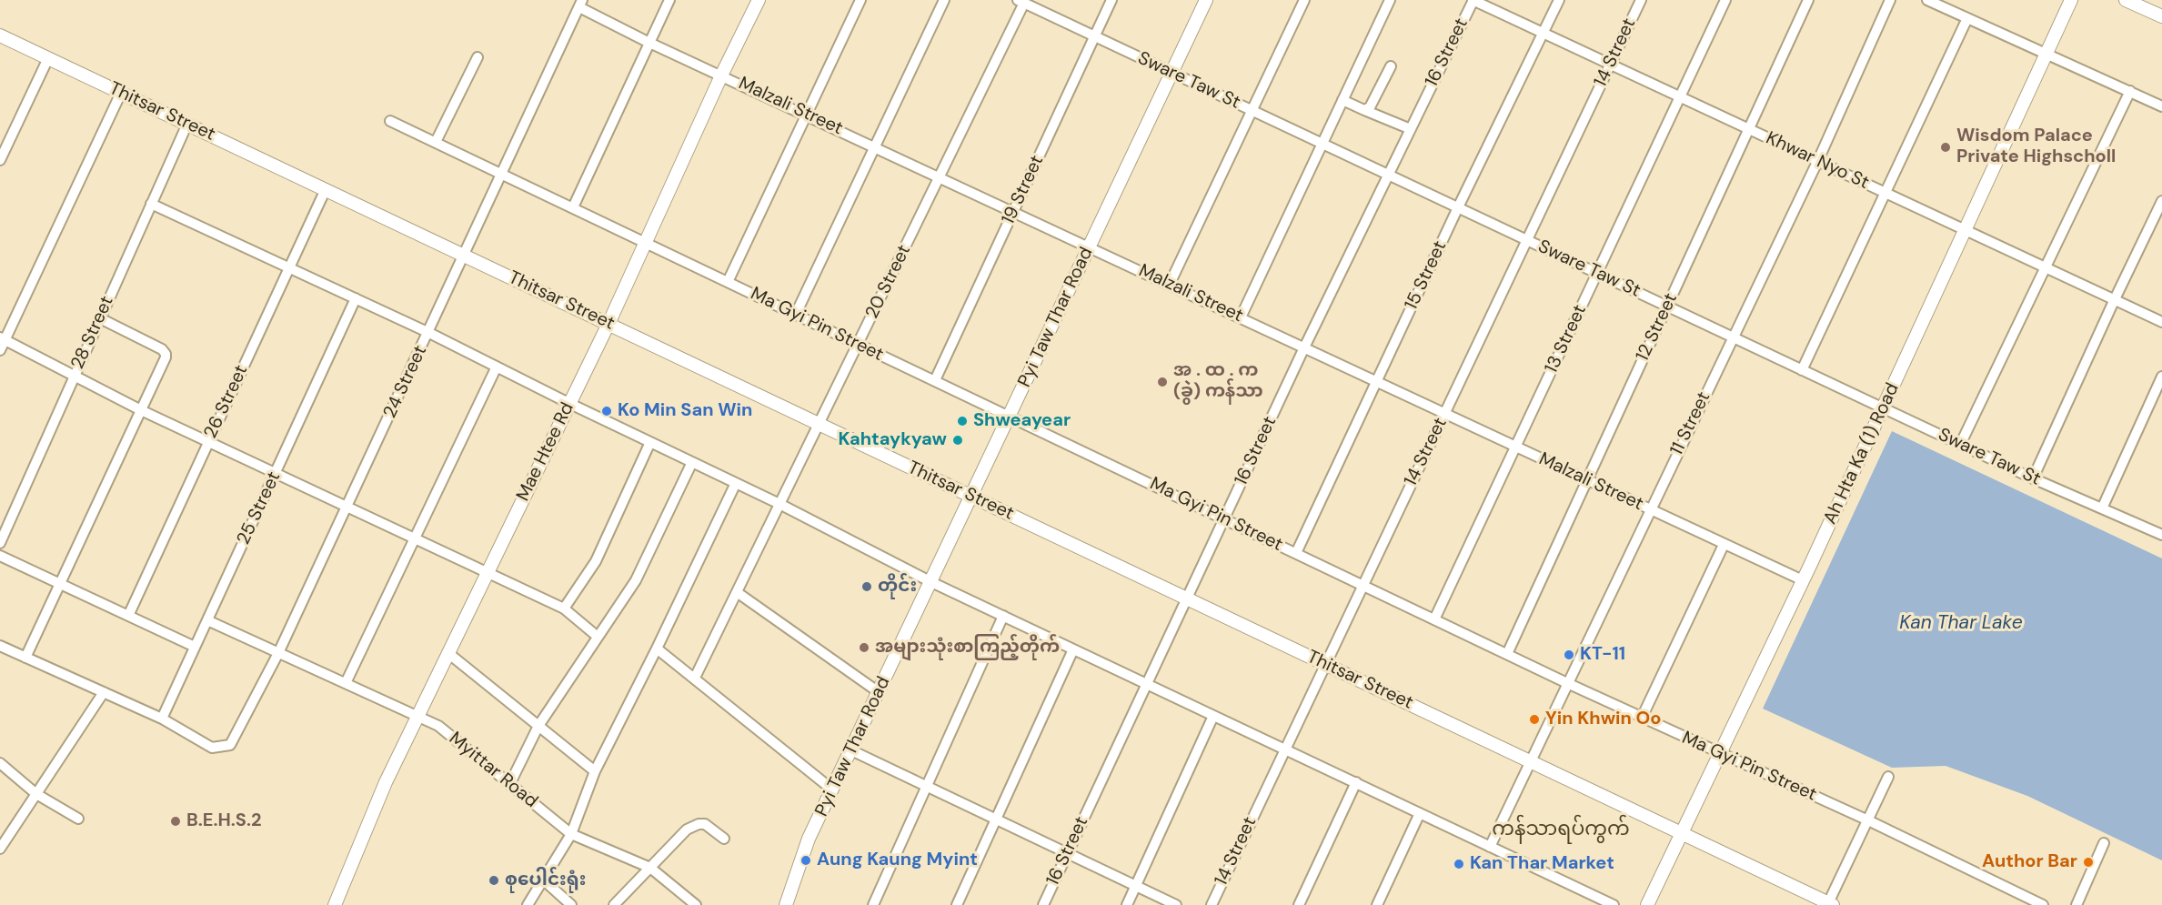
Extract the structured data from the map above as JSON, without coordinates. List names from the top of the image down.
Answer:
{
  "streets": {
    "street": [
      "16 Street",
      "14 Street",
      "Sware Taw St",
      "Malzali Street",
      "Thitsar Street",
      "Khwar Nyo St",
      "19 Street",
      "15 Street",
      "20 Street",
      "Pyi Taw Thar Road",
      "Ma Gyi Pin Street",
      "12 Street",
      "28 Street",
      "13 Street",
      "24 Street",
      "26 Street",
      "11 Street",
      "Mae Htee Rd",
      "Ah Hta Ka (1) Road",
      "25 Street",
      "Myittar Road"
    ]
  },
  "crossings": [
    ["16 Street", "Sware Taw St"],
    ["16 Street", "Malzali Street"],
    ["16 Street", "Thitsar Street"],
    ["16 Street", "Khwar Nyo St"],
    ["16 Street", "Ma Gyi Pin Street"],
    ["14 Street", "Sware Taw St"],
    ["14 Street", "Malzali Street"],
    ["14 Street", "Thitsar Street"],
    ["14 Street", "Khwar Nyo St"],
    ["14 Street", "Ma Gyi Pin Street"],
    ["Sware Taw St", "19 Street"],
    ["Sware Taw St", "15 Street"],
    ["Sware Taw St", "20 Street"],
    ["Sware Taw St", "Pyi Taw Thar Road"],
    ["Sware Taw St", "12 Street"],
    ["Sware Taw St", "13 Street"],
    ["Sware Taw St", "11 Street"],
    ["Sware Taw St", "Ah Hta Ka (1) Road"],
    ["Malzali Street", "19 Street"],
    ["Malzali Street", "15 Street"],
    ["Malzali Street", "20 Street"],
    ["Malzali Street", "Pyi Taw Thar Road"],
    ["Malzali Street", "12 Street"],
    ["Malzali Street", "13 Street"],
    ["Malzali Street", "24 Street"],
    ["Malzali Street", "11 Street"],
    ["Malzali Street", "Mae Htee Rd"],
    ["Malzali Street", "Ah Hta Ka (1) Road"],
    ["Thitsar Street", "20 Street"],
    ["Thitsar Street", "Pyi Taw Thar Road"],
    ["Thitsar Street", "28 Street"],
    ["Thitsar Street", "24 Street"],
    ["Thitsar Street", "26 Street"],
    ["Thitsar Street", "11 Street"],
    ["Thitsar Street", "Mae Htee Rd"],
    ["Thitsar Street", "Ah Hta Ka (1) Road"],
    ["Khwar Nyo St", "15 Street"],
    ["Khwar Nyo St", "12 Street"],
    ["Khwar Nyo St", "13 Street"],
    ["Khwar Nyo St", "11 Street"],
    ["Khwar Nyo St", "Ah Hta Ka (1) Road"],
    ["19 Street", "Ma Gyi Pin Street"],
    ["15 Street", "Ma Gyi Pin Street"],
    ["20 Street", "Ma Gyi Pin Street"],
    ["Pyi Taw Thar Road", "Ma Gyi Pin Street"],
    ["Ma Gyi Pin Street", "12 Street"],
    ["Ma Gyi Pin Street", "13 Street"],
    ["Ma Gyi Pin Street", "24 Street"],
    ["Ma Gyi Pin Street", "11 Street"],
    ["Ma Gyi Pin Street", "Mae Htee Rd"],
    ["Ma Gyi Pin Street", "Ah Hta Ka (1) Road"],
    ["24 Street", "25 Street"],
    ["24 Street", "Myittar Road"],
    ["Mae Htee Rd", "Myittar Road"],
    ["25 Street", "Myittar Road"]
  ],
  "districts": ["ကန်သာရပ်ကွက်"],
  "water": ["Kan Thar Lake"],
  "places": [
    "Wisdom Palace Private Highscholl",
    "အ . ထ . က (ခွဲ) ကန်သာ",
    "Ko Min San Win",
    "Shweayear",
    "Kahtaykyaw",
    "တိုင်း",
    "အများသုံးစာကြည့်တိုက်",
    "KT-11",
    "Yin Khwin Oo",
    "B.E.H.S.2",
    "Aung Kaung Myint",
    "Author Bar",
    "Kan Thar Market",
    "စုပေါင်းရုံး"
  ]
}
